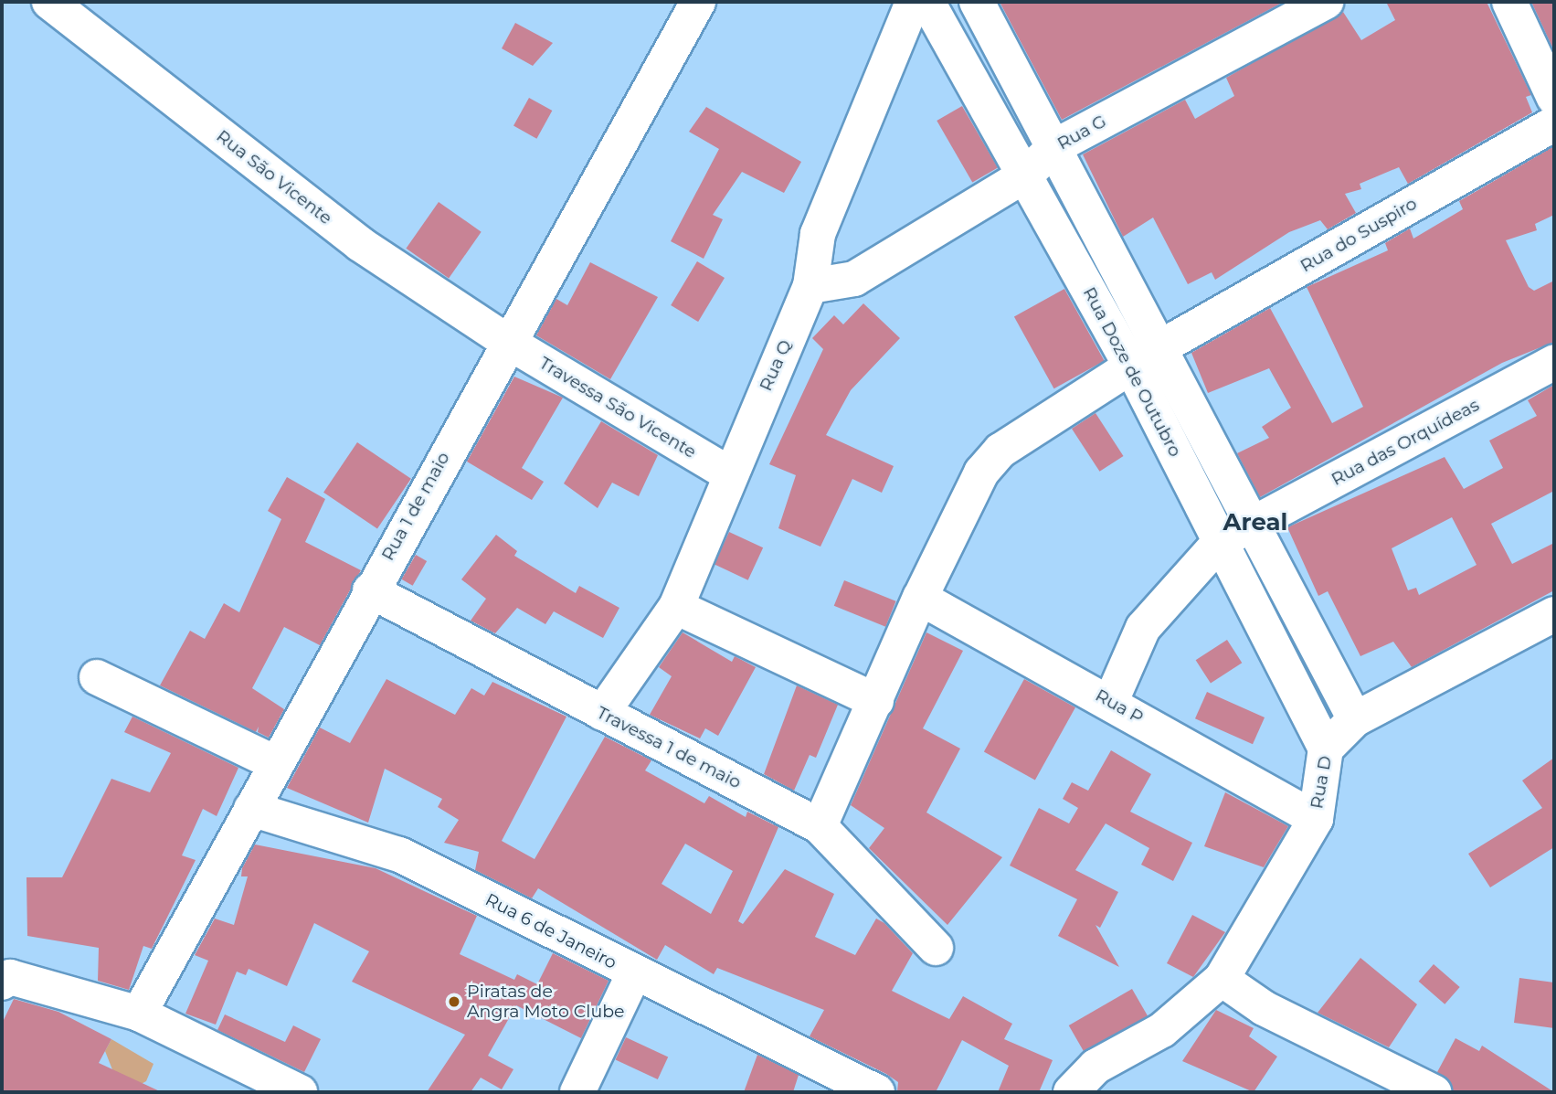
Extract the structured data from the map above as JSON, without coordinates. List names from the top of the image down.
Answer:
{
  "streets": {
    "street": [
      "Rua G",
      "Rua São Vicente",
      "Rua do Suspiro",
      "Rua Q",
      "Rua Doze de Outubro",
      "Travessa São Vicente",
      "Rua das Orquídeas",
      "Rua 1 de maio",
      "Rua P",
      "Travessa 1 de maio",
      "Rua D",
      "Rua 6 de Janeiro"
    ]
  },
  "crossings": [
    ["Rua G", "Rua Q"],
    ["Rua G", "Rua Doze de Outubro"],
    ["Rua São Vicente", "Travessa São Vicente"],
    ["Rua São Vicente", "Rua 1 de maio"],
    ["Rua Q", "Travessa São Vicente"],
    ["Rua Q", "Travessa 1 de maio"],
    ["Rua Doze de Outubro", "Rua das Orquídeas"],
    ["Rua Doze de Outubro", "Rua D"],
    ["Travessa São Vicente", "Rua 1 de maio"],
    ["Rua 1 de maio", "Travessa 1 de maio"],
    ["Rua 1 de maio", "Rua 6 de Janeiro"],
    ["Rua P", "Rua D"]
  ],
  "districts": ["Areal"],
  "places": ["Piratas de Angra Moto Clube"]
}
